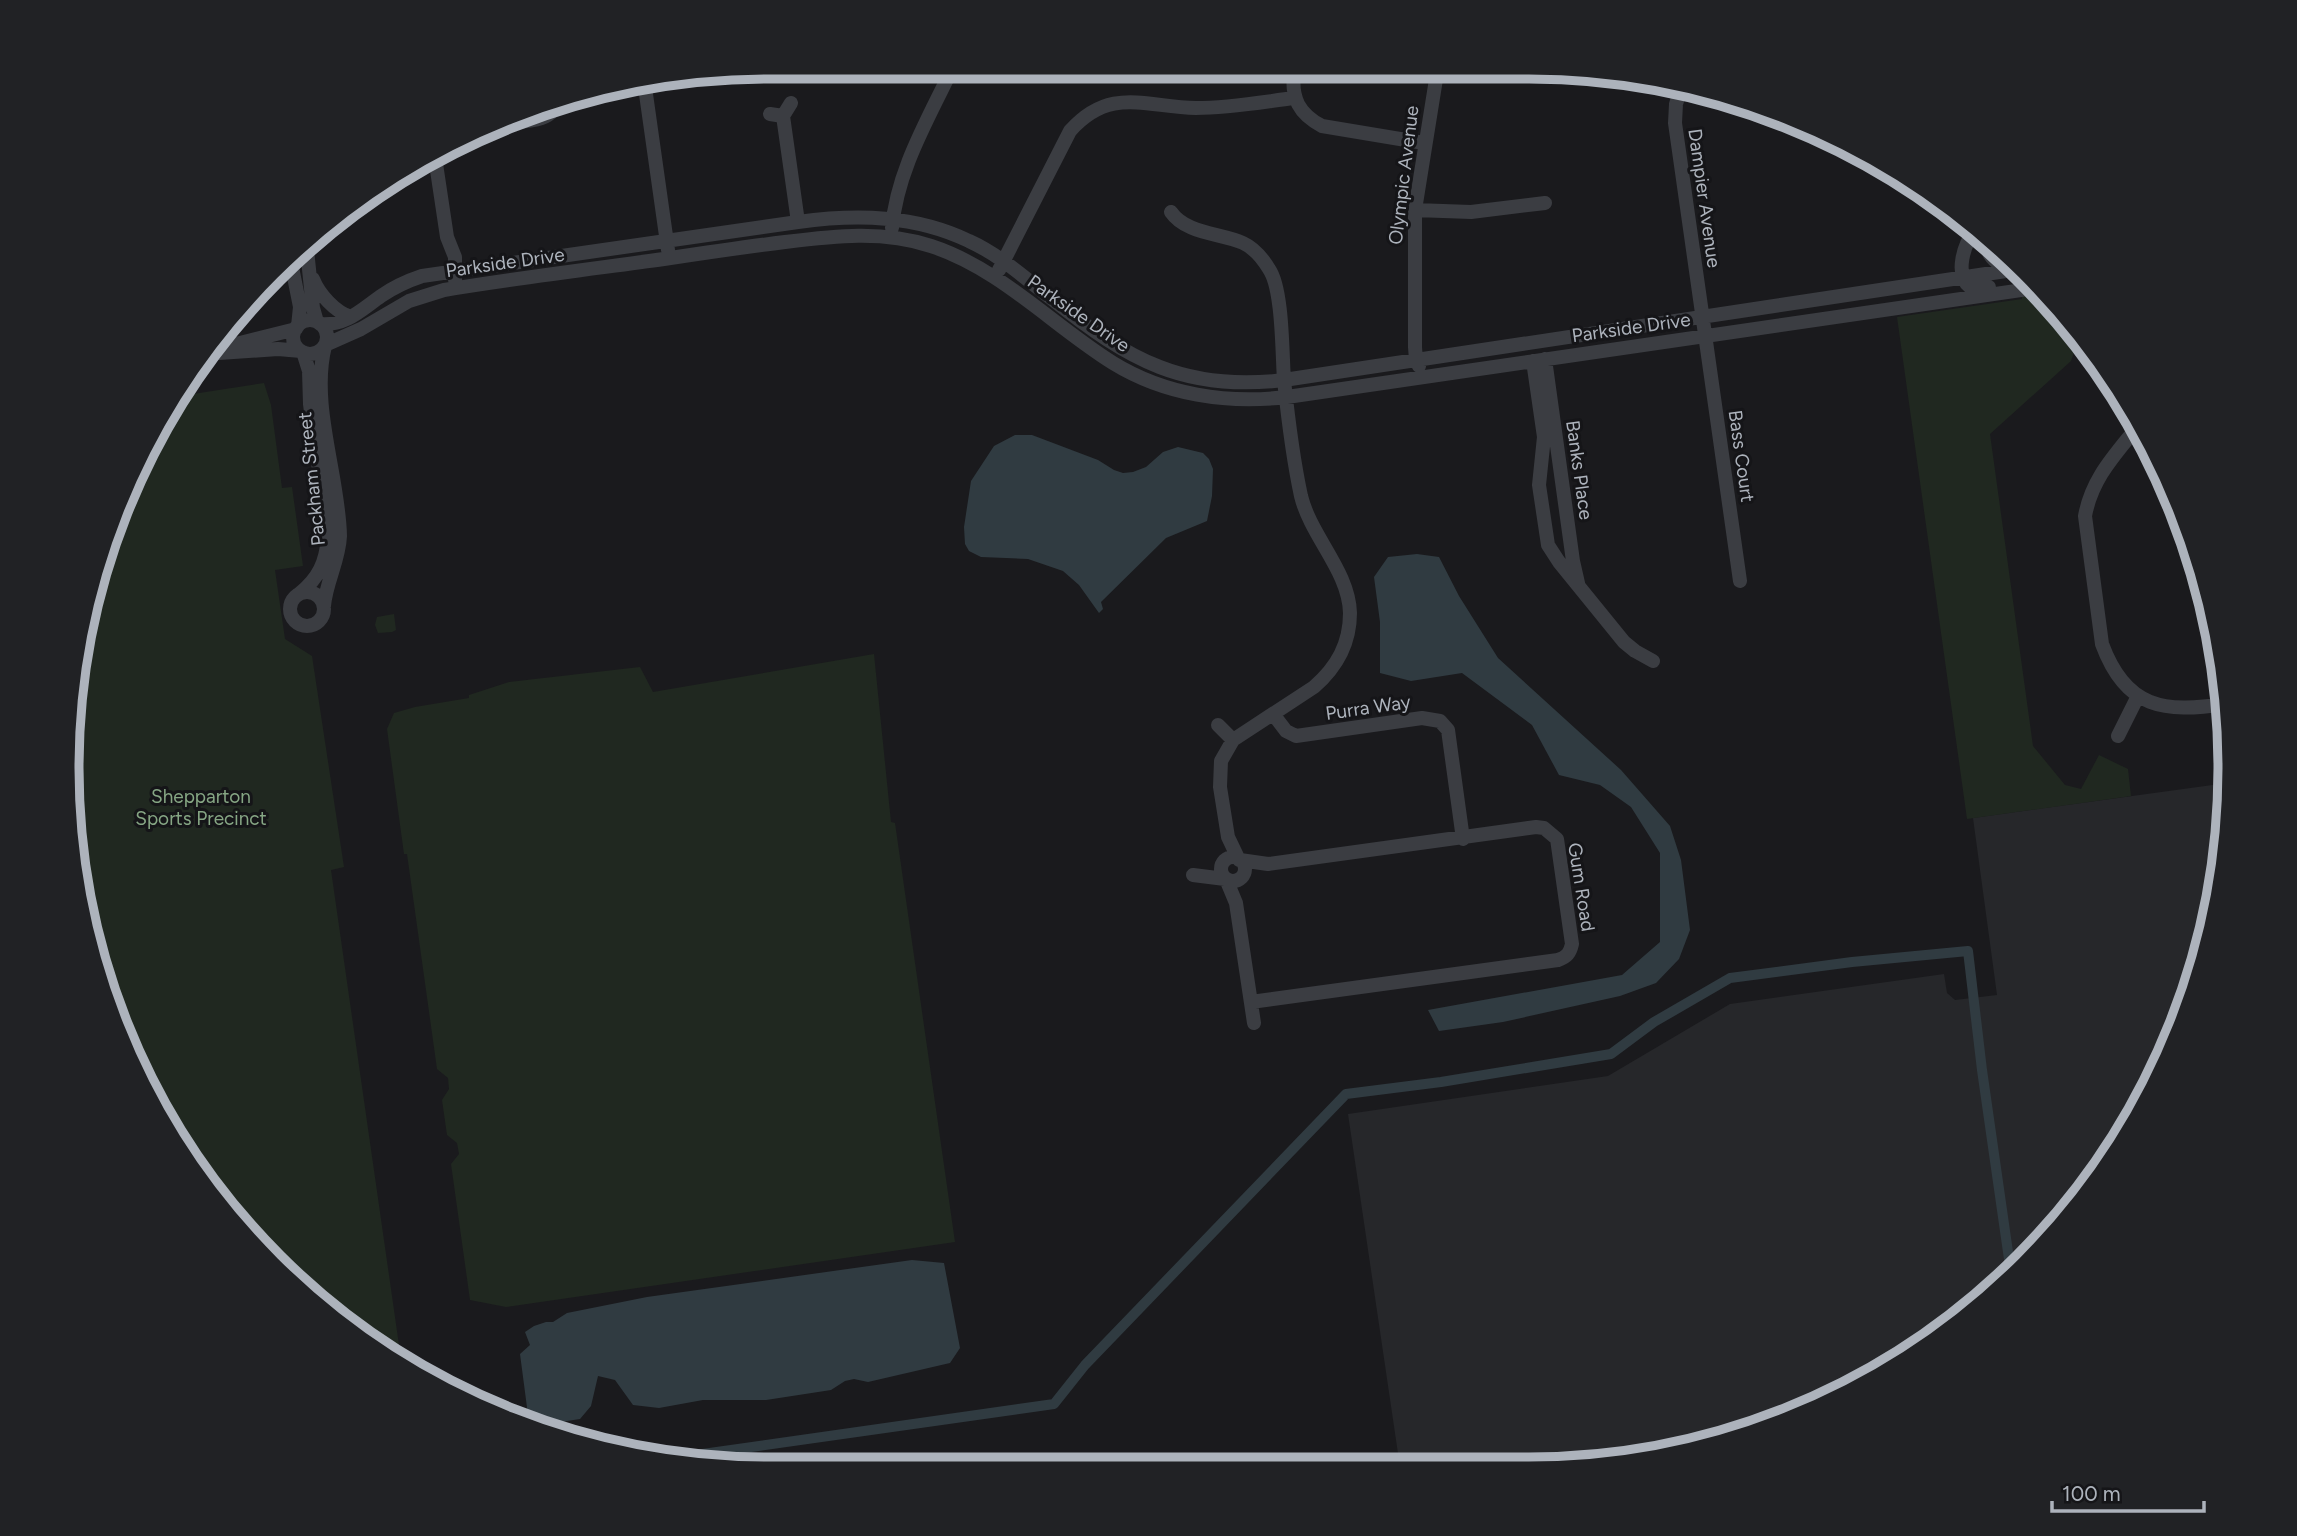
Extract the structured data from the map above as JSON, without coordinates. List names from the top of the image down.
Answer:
{
  "streets": {
    "street": [
      "Olympic Avenue",
      "Dampier Avenue",
      "Parkside Drive",
      "Bass Court",
      "Banks Place",
      "Packham Street",
      "Purra Way",
      "Gum Road"
    ]
  },
  "crossings": [
    ["Olympic Avenue", "Parkside Drive"],
    ["Dampier Avenue", "Parkside Drive"],
    ["Dampier Avenue", "Bass Court"],
    ["Parkside Drive", "Bass Court"],
    ["Parkside Drive", "Banks Place"],
    ["Parkside Drive", "Packham Street"],
    ["Purra Way", "Gum Road"]
  ],
  "parks": ["Shepparton Sports Precinct"],
  "scale_bar": "100 m"
}
